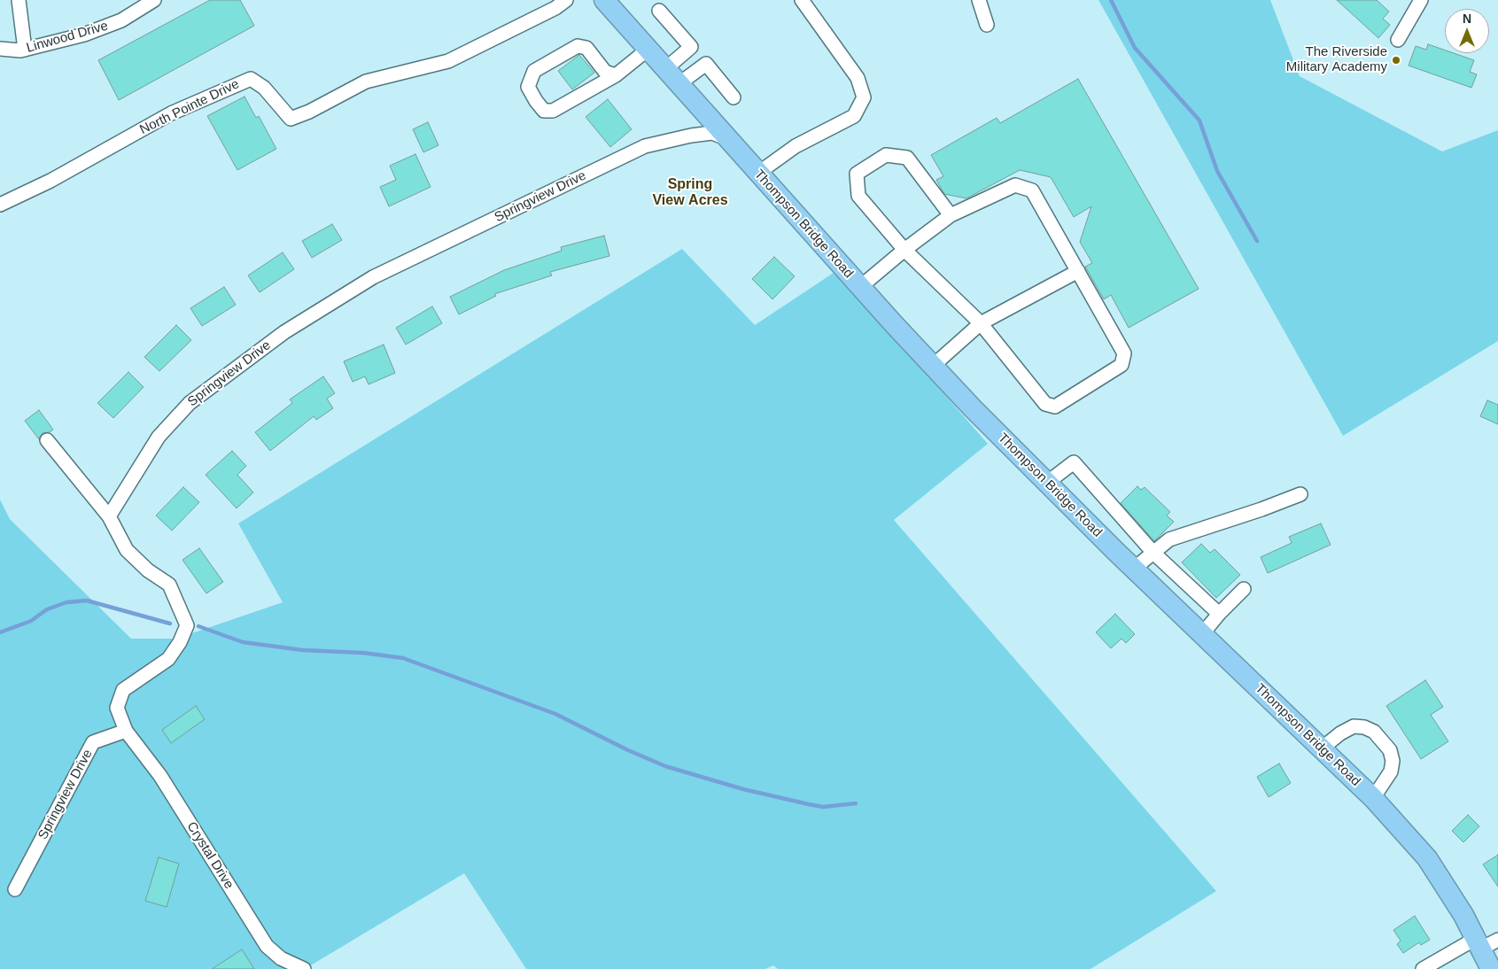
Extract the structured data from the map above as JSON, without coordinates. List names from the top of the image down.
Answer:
{
  "streets": {
    "highway": ["Thompson Bridge Road"],
    "street": [
      "Linwood Drive",
      "North Pointe Drive",
      "Springview Drive",
      "Crystal Drive"
    ]
  },
  "crossings": [
    ["Springview Drive", "Thompson Bridge Road"],
    ["Springview Drive", "Crystal Drive"]
  ],
  "districts": ["Spring View Acres"],
  "places": ["The Riverside Military Academy"],
  "north": "top"
}
